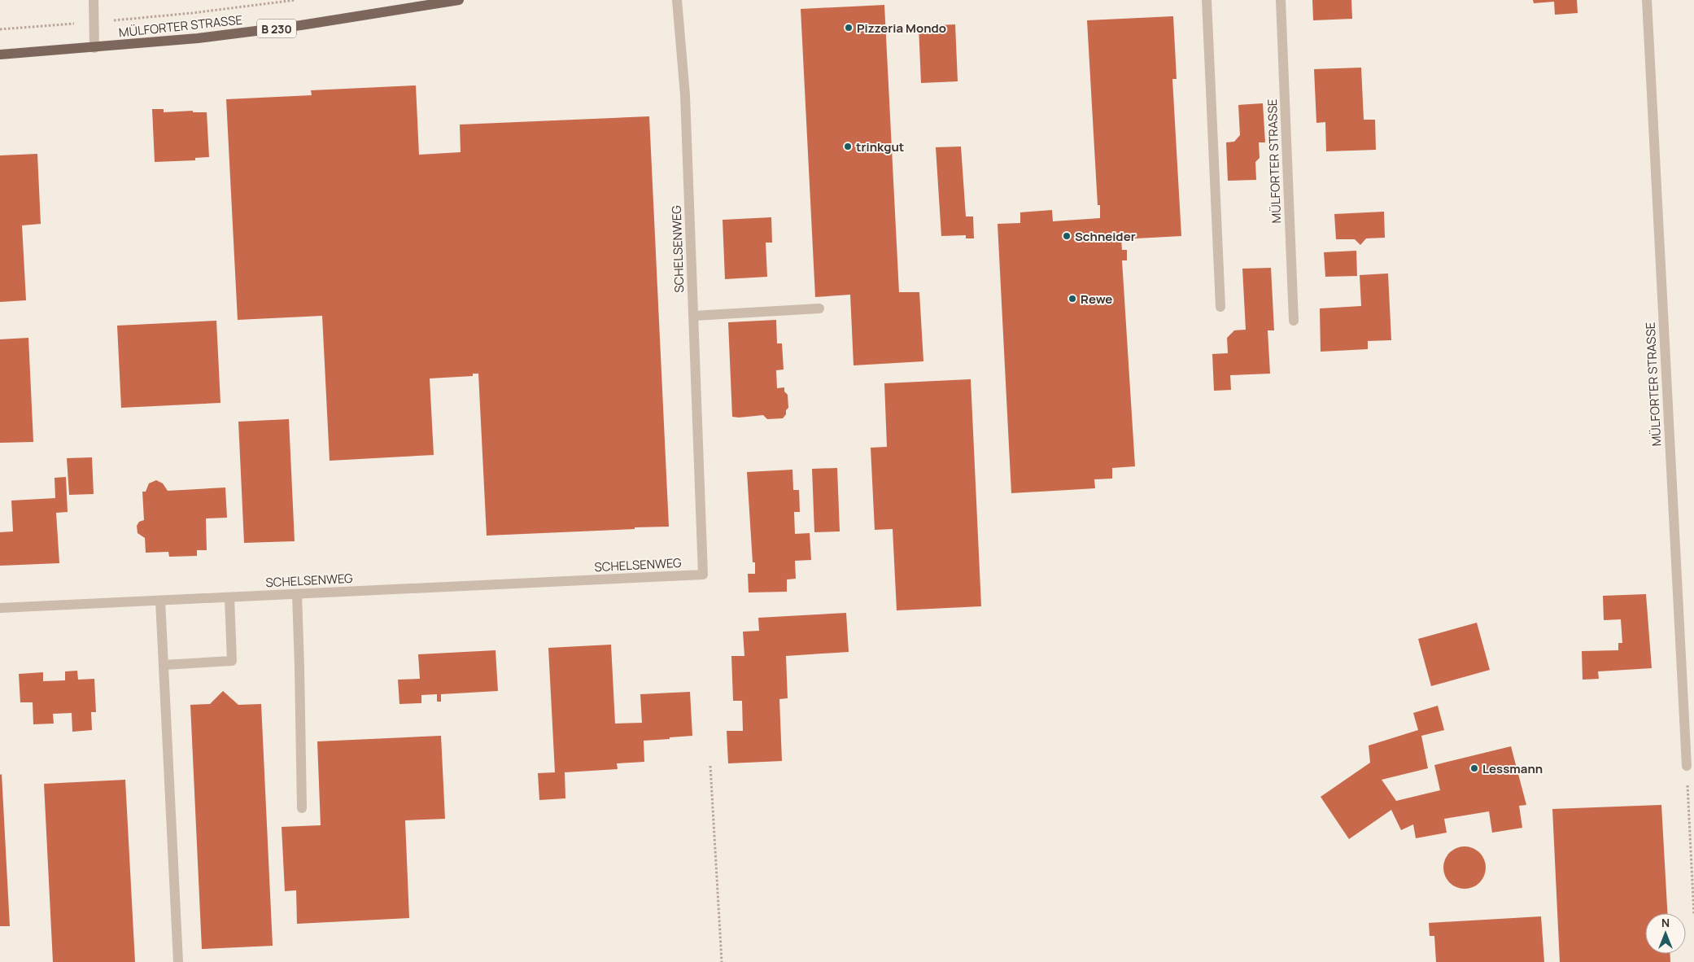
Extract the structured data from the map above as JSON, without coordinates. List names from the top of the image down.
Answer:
{
  "streets": {
    "main road": ["MÜLFORTER STRASSE", "B 230"],
    "street": ["SCHELSENWEG"]
  },
  "places": [
    "Pizzeria Mondo",
    "trinkgut",
    "Schneider",
    "Rewe",
    "Lessmann"
  ],
  "north": "top"
}
